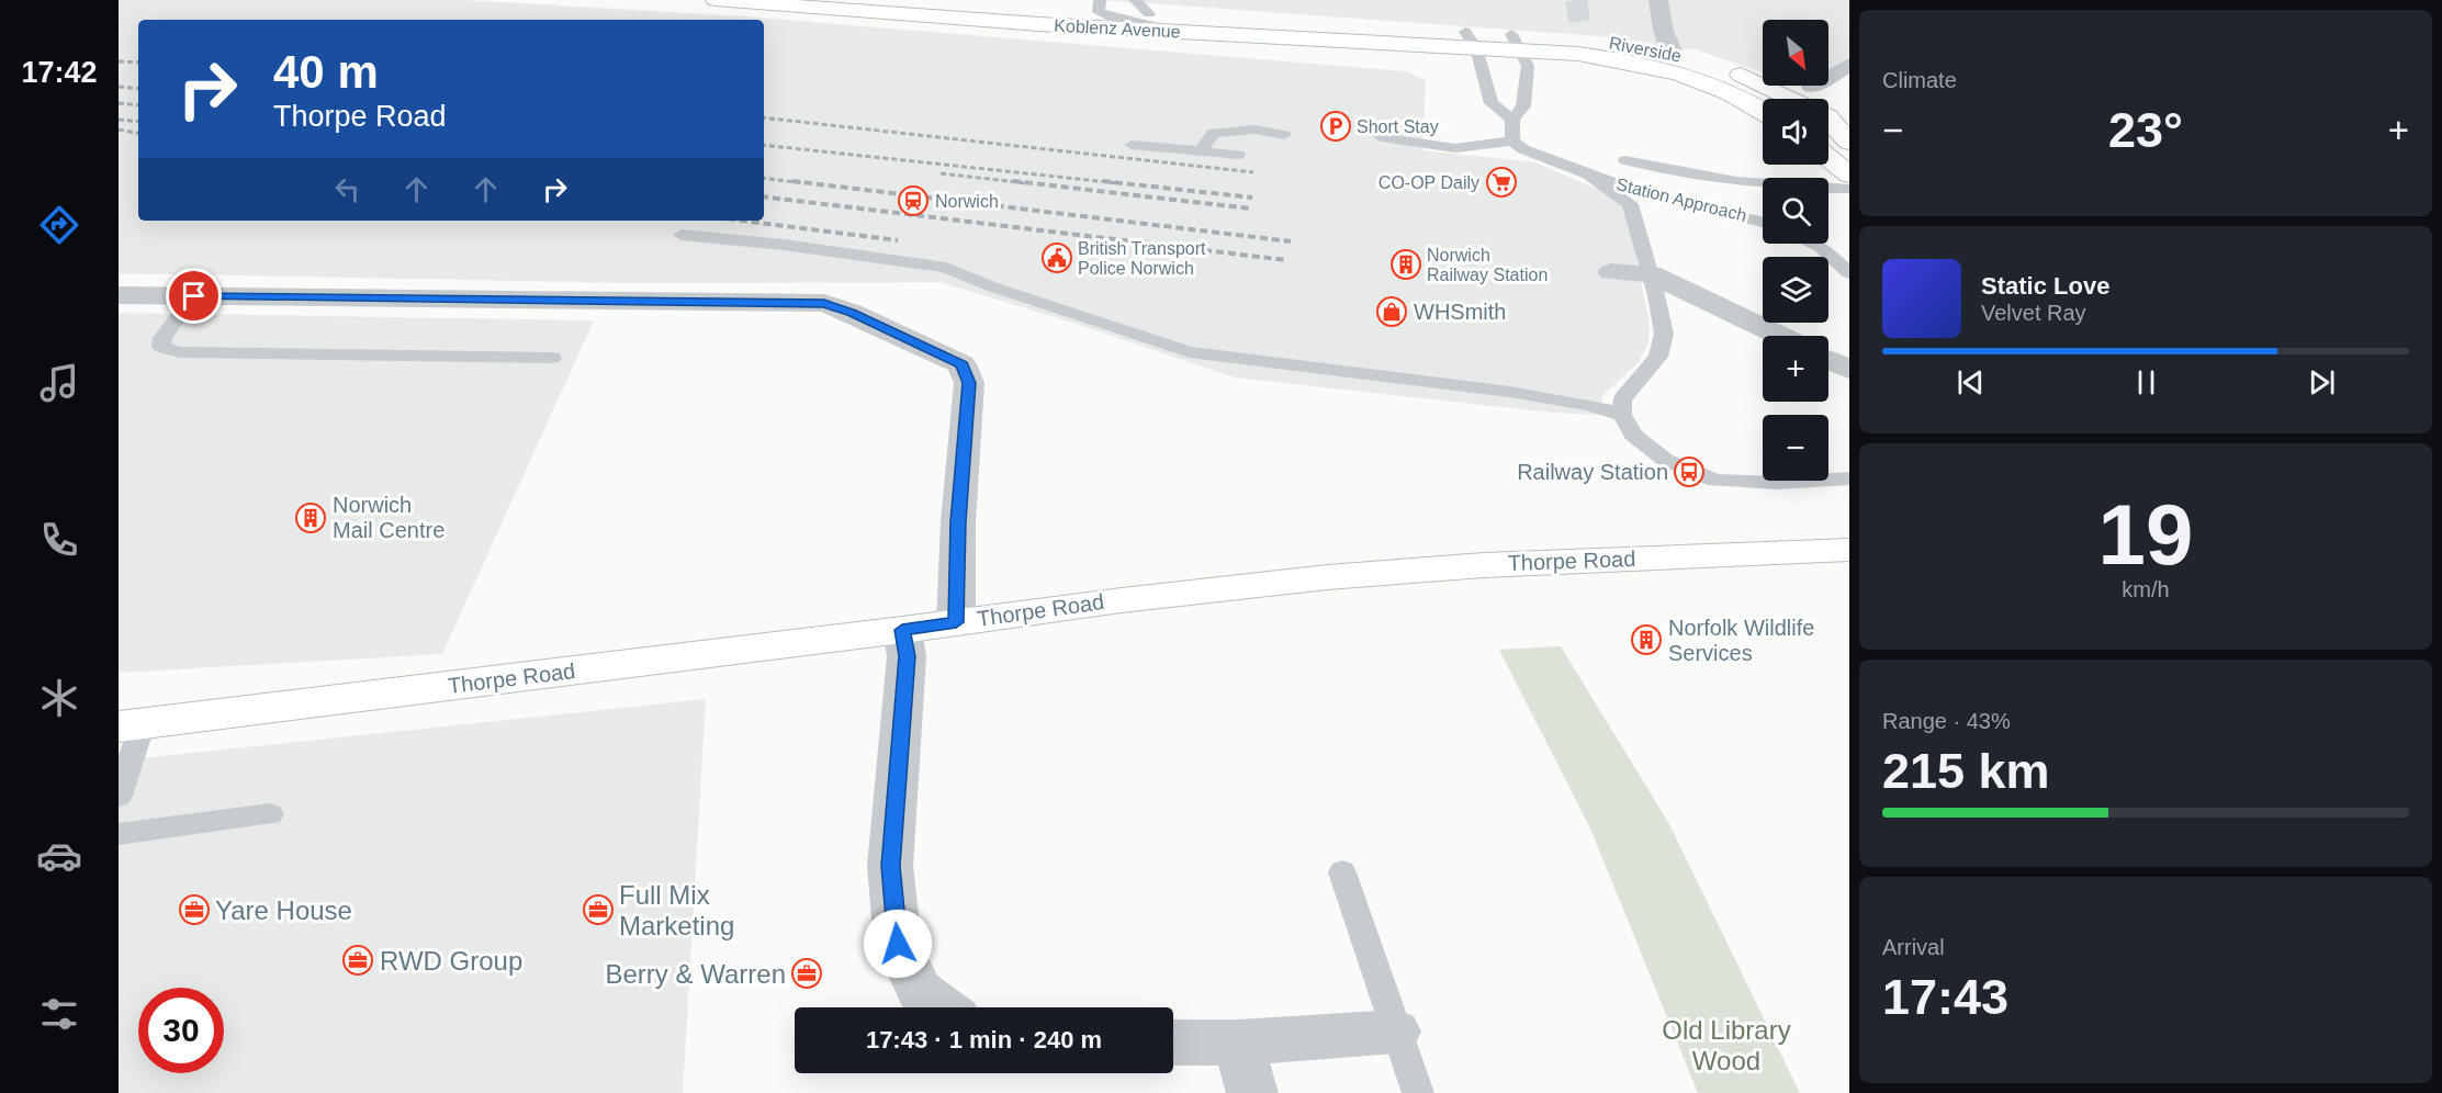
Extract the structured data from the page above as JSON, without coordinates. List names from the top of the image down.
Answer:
{
  "streets": {
    "main road": ["Koblenz Avenue", "Riverside", "Thorpe Road"],
    "lane": ["Station Approach"]
  },
  "crossings": [
    ["Koblenz Avenue", "Riverside"]
  ],
  "parks": ["Old Library Wood"],
  "places": {
    "parking": ["Short Stay"],
    "supermarket": ["CO-OP Daily"],
    "station": ["Norwich"],
    "public building": ["British Transport Police Norwich"],
    "building": ["Norwich Railway Station", "Norwich Mail Centre", "Norfolk Wildlife Services"],
    "shop": ["WHSmith"],
    "bus stop": ["Railway Station"],
    "office": [
      "Yare House",
      "Full Mix Marketing",
      "RWD Group",
      "Berry & Warren"
    ]
  },
  "north": "bottom right",
  "page": {
    "tabs": "17:42",
    "tile": [
      "Climate",
      ["19", "km/h"],
      ["Range · 43%", "215 km"],
      ["Arrival", "17:43"]
    ],
    "map_buttons": ["+", "−"],
    "turn": ["40 m", "Thorpe Road"],
    "heat": ["−", "23°", "+"],
    "song": ["Static Love", "Velvet Ray"],
    "limit": "30",
    "trip": "17:43 · 1 min · 240 m"
  }
}
